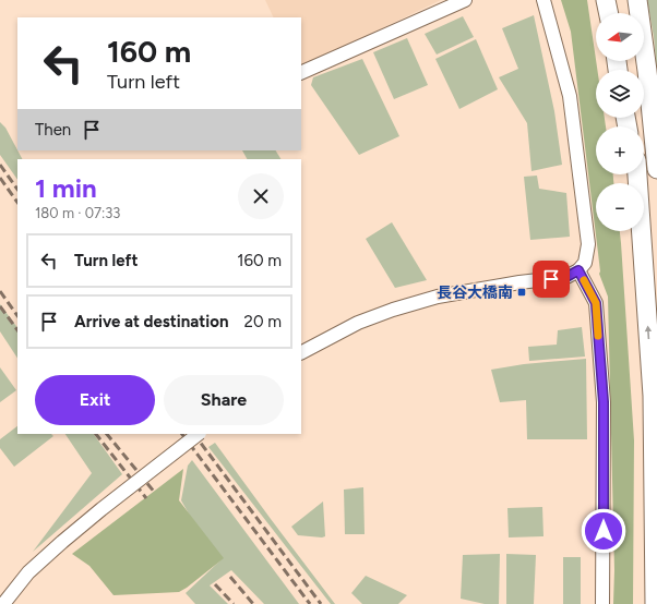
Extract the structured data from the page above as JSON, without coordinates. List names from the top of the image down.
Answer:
{
  "places": {
    "transit": ["長谷大橋南"]
  },
  "north": "left",
  "page": {
    "map_buttons": ["+", "−"],
    "turn": ["160 m", "Turn left"],
    "then": "Then",
    "heading": ["1 min", "180 m · 07:33"],
    "list": [
      {
        "name": "Turn left",
        "value": "160 m"
      },
      {
        "name": "Arrive at destination",
        "value": "20 m"
      }
    ],
    "buttons": ["Exit", "Share"]
  }
}
